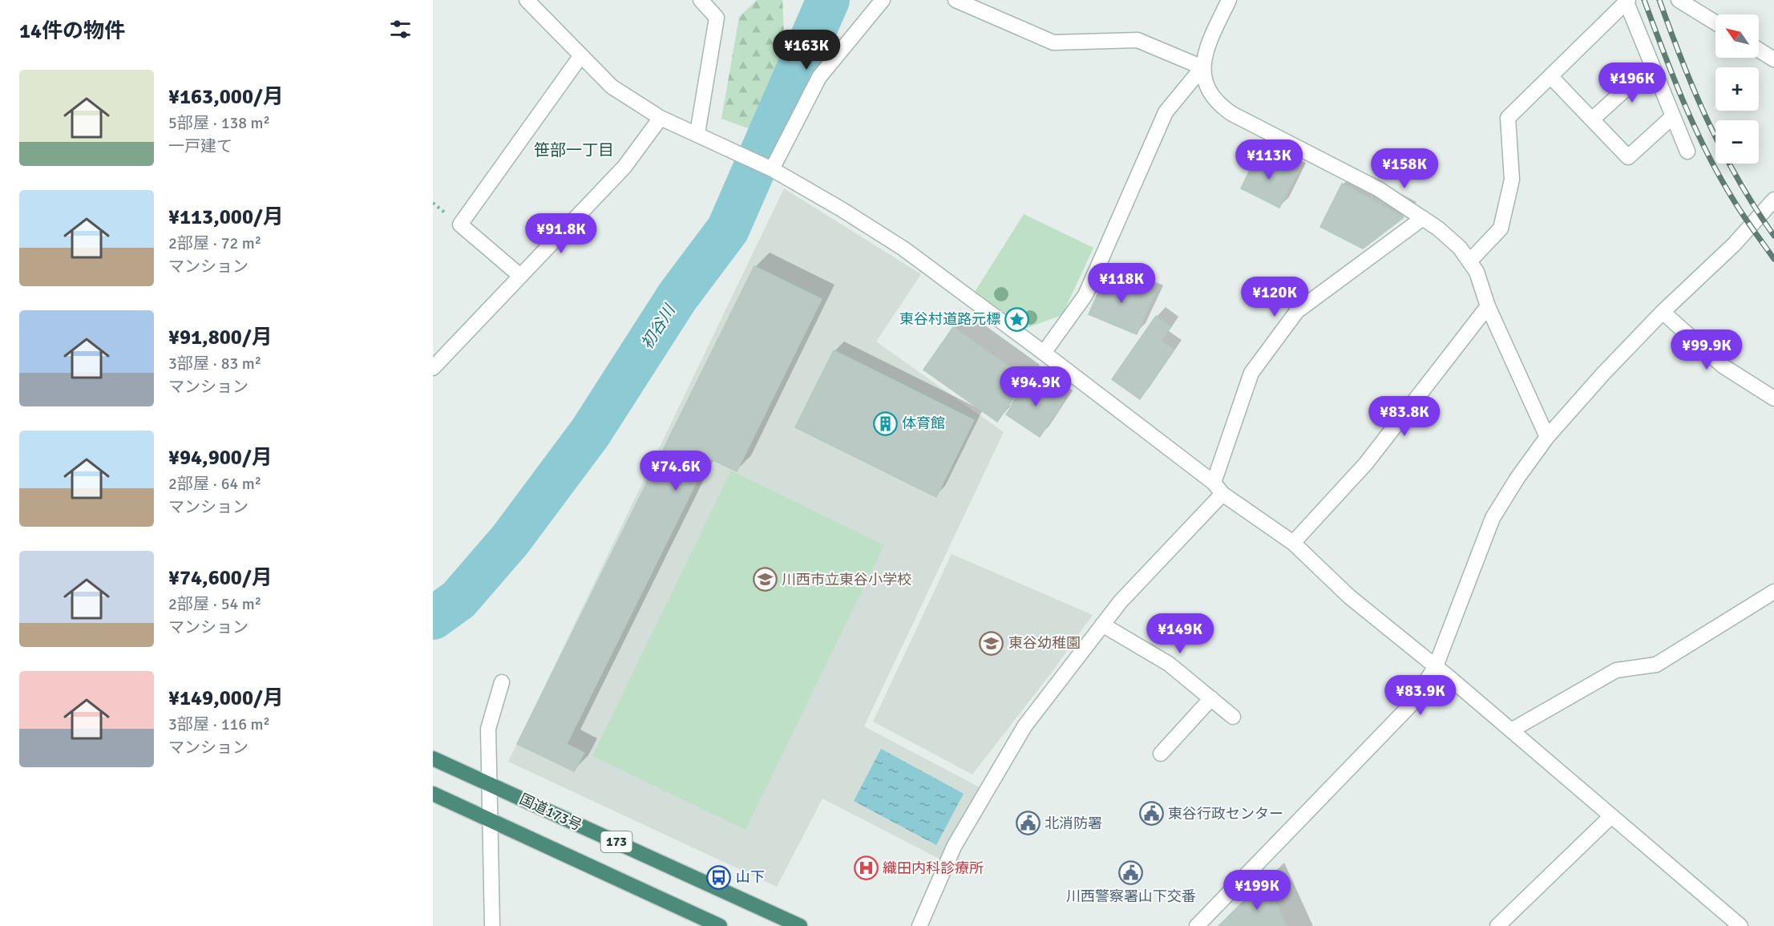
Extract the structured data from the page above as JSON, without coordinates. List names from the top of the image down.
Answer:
{
  "streets": {
    "highway": ["国道173号", "173"]
  },
  "districts": ["笹部一丁目"],
  "water": ["初谷川"],
  "places": {
    "place": ["東谷村道路元標"],
    "building": ["体育館"],
    "school or university": ["川西市立東谷小学校", "東谷幼稚園"],
    "public building": ["東谷行政センター", "北消防署", "川西警察署山下交番"],
    "hospital": ["織田内科診療所"],
    "bus stop": ["山下"]
  },
  "north": "top left",
  "page": {
    "heading": "14件の物件",
    "map_buttons": ["+", "−"],
    "price": [
      "¥163K",
      "¥196K",
      "¥113K",
      "¥158K",
      "¥91.8K",
      "¥118K",
      "¥120K",
      "¥99.9K",
      "¥94.9K",
      "¥83.8K",
      "¥74.6K",
      "¥149K",
      "¥83.9K",
      "¥199K"
    ],
    "list": [
      {
        "name": "¥163,000/月",
        "note": "5部屋 · 138 m² · 一戸建て"
      },
      {
        "name": "¥113,000/月",
        "note": "2部屋 · 72 m² · マンション"
      },
      {
        "name": "¥91,800/月",
        "note": "3部屋 · 83 m² · マンション"
      },
      {
        "name": "¥94,900/月",
        "note": "2部屋 · 64 m² · マンション"
      },
      {
        "name": "¥74,600/月",
        "note": "2部屋 · 54 m² · マンション"
      },
      {
        "name": "¥149,000/月",
        "note": "3部屋 · 116 m² · マンション"
      }
    ]
  }
}
